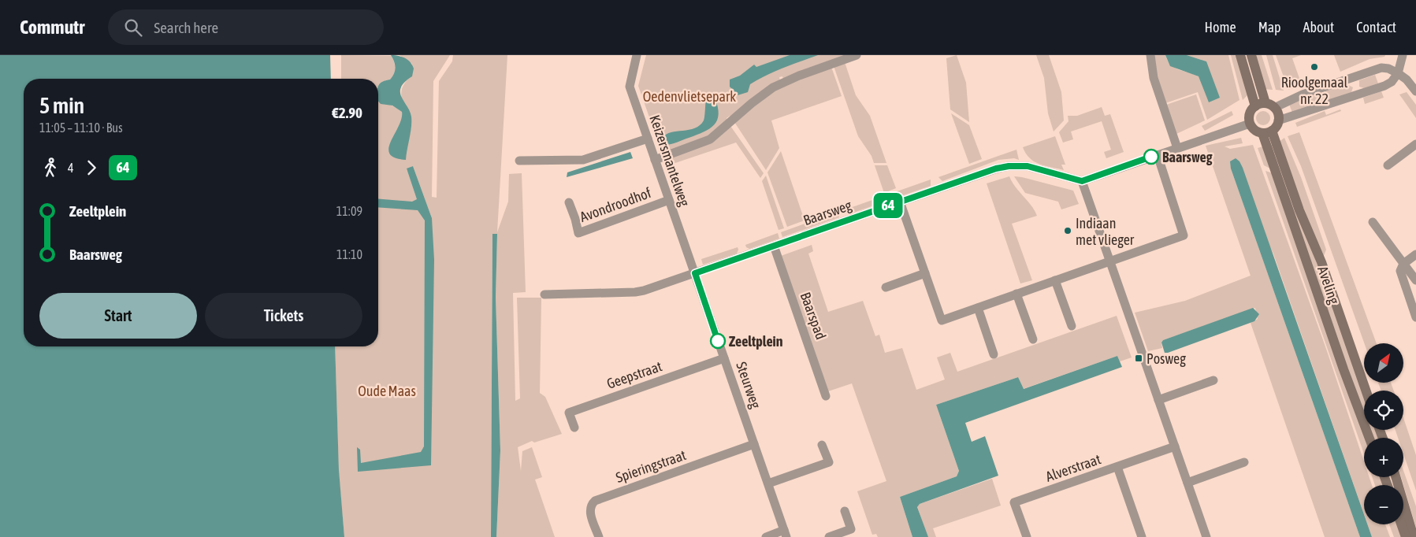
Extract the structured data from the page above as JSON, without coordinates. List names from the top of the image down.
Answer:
{
  "streets": {
    "main road": ["Aveling"],
    "street": [
      "Keizersmantelweg",
      "Avondroodhof",
      "Baarsweg",
      "Baarspad",
      "Geepstraat",
      "Steurweg",
      "Spieringstraat",
      "Alverstraat"
    ]
  },
  "crossings": [
    ["Keizersmantelweg", "Avondroodhof"],
    ["Keizersmantelweg", "Baarsweg"],
    ["Keizersmantelweg", "Steurweg"],
    ["Baarsweg", "Baarspad"],
    ["Baarsweg", "Steurweg"],
    ["Geepstraat", "Steurweg"],
    ["Steurweg", "Spieringstraat"]
  ],
  "parks": ["Oedenvlietsepark", "Oude Maas"],
  "places": {
    "other": [
      "Rioolgemaal nr. 22",
      "Baarsweg",
      "Indiaan met vlieger",
      "Zeeltplein"
    ],
    "transit": ["Posweg"]
  },
  "lines": ["bus line 64"],
  "north": "top right",
  "page": {
    "header": "Commutr",
    "search": "Search here",
    "nav": [
      "Home",
      "Map",
      "About",
      "Contact"
    ],
    "on_map": "64",
    "heading": ["5 min", "11:05 – 11:10 · Bus", "€2.90"],
    "legs": ["4", "64"],
    "list": [
      {
        "name": "Zeeltplein",
        "value": "11:09"
      },
      {
        "name": "Baarsweg",
        "value": "11:10"
      }
    ],
    "buttons": ["Start", "Tickets"],
    "map_buttons": ["+", "−"]
  }
}
